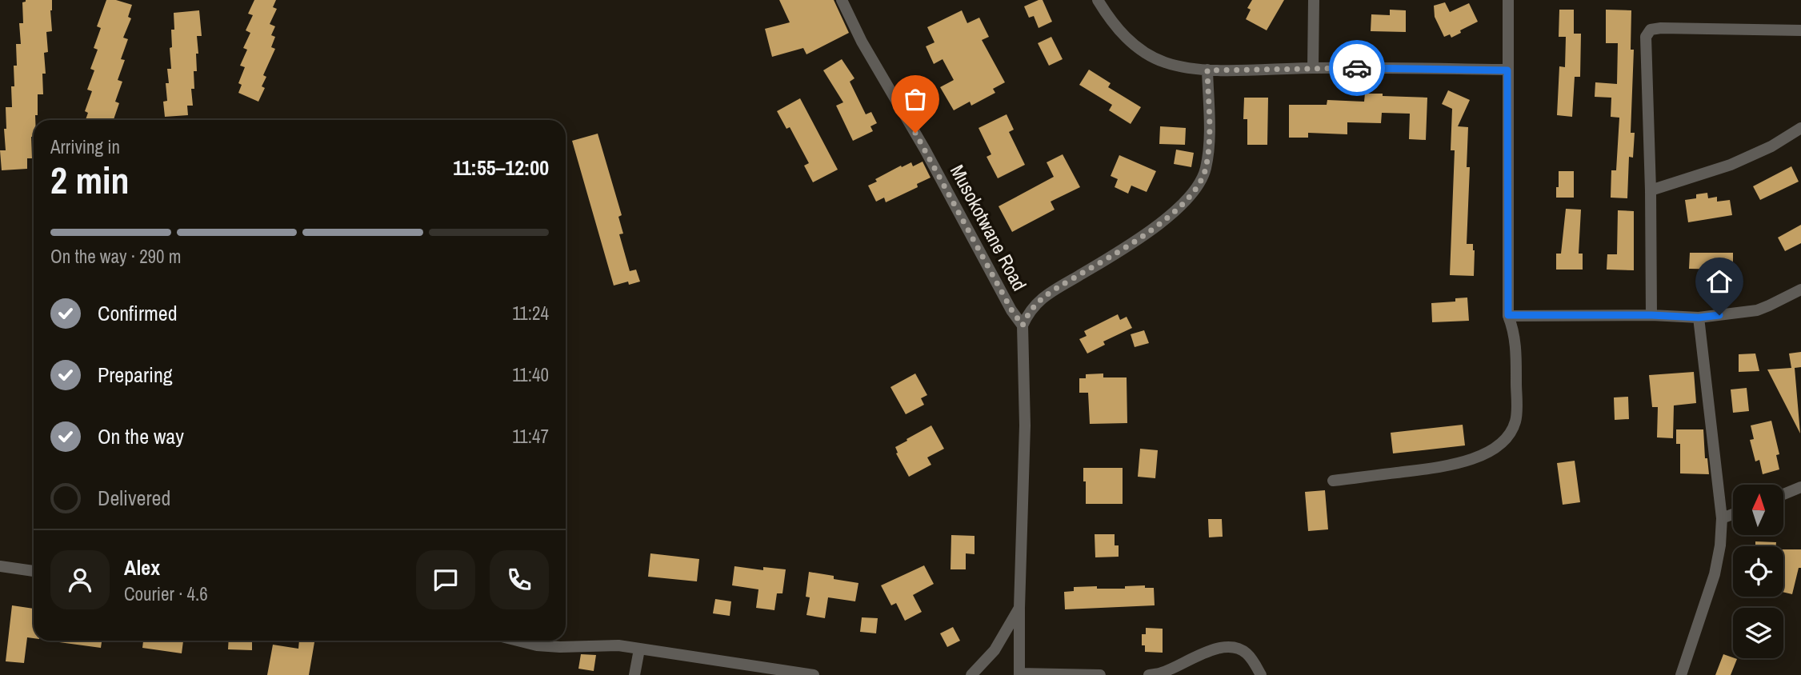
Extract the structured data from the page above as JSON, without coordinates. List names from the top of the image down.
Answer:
{
  "streets": {
    "street": ["Musokotwane Road"]
  },
  "north": "top",
  "page": {
    "heading": ["2 min", "Arriving in", "11:55–12:00"],
    "panel": ["Alex", "Courier · 4.6"],
    "bar": "On the way · 290 m",
    "list": [
      ["Confirmed", "11:24"],
      ["Preparing", "11:40"],
      ["On the way", "11:47"],
      "Delivered"
    ]
  }
}
